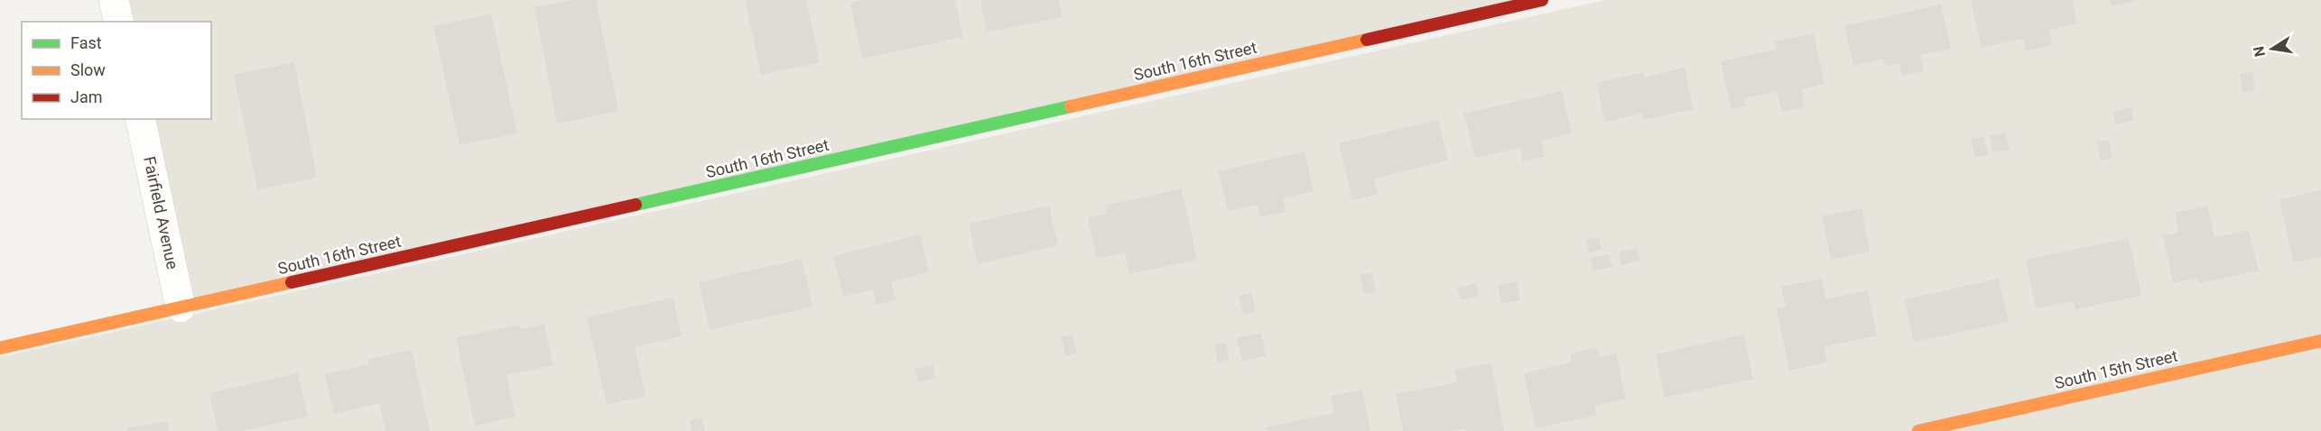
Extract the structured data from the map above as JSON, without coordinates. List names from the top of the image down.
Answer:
{
  "streets": {
    "street": ["South 16th Street", "Fairfield Avenue", "South 15th Street"]
  },
  "crossings": [
    ["South 16th Street", "Fairfield Avenue"]
  ],
  "legend": ["Fast", "Slow", "Jam"],
  "north": "left"
}
